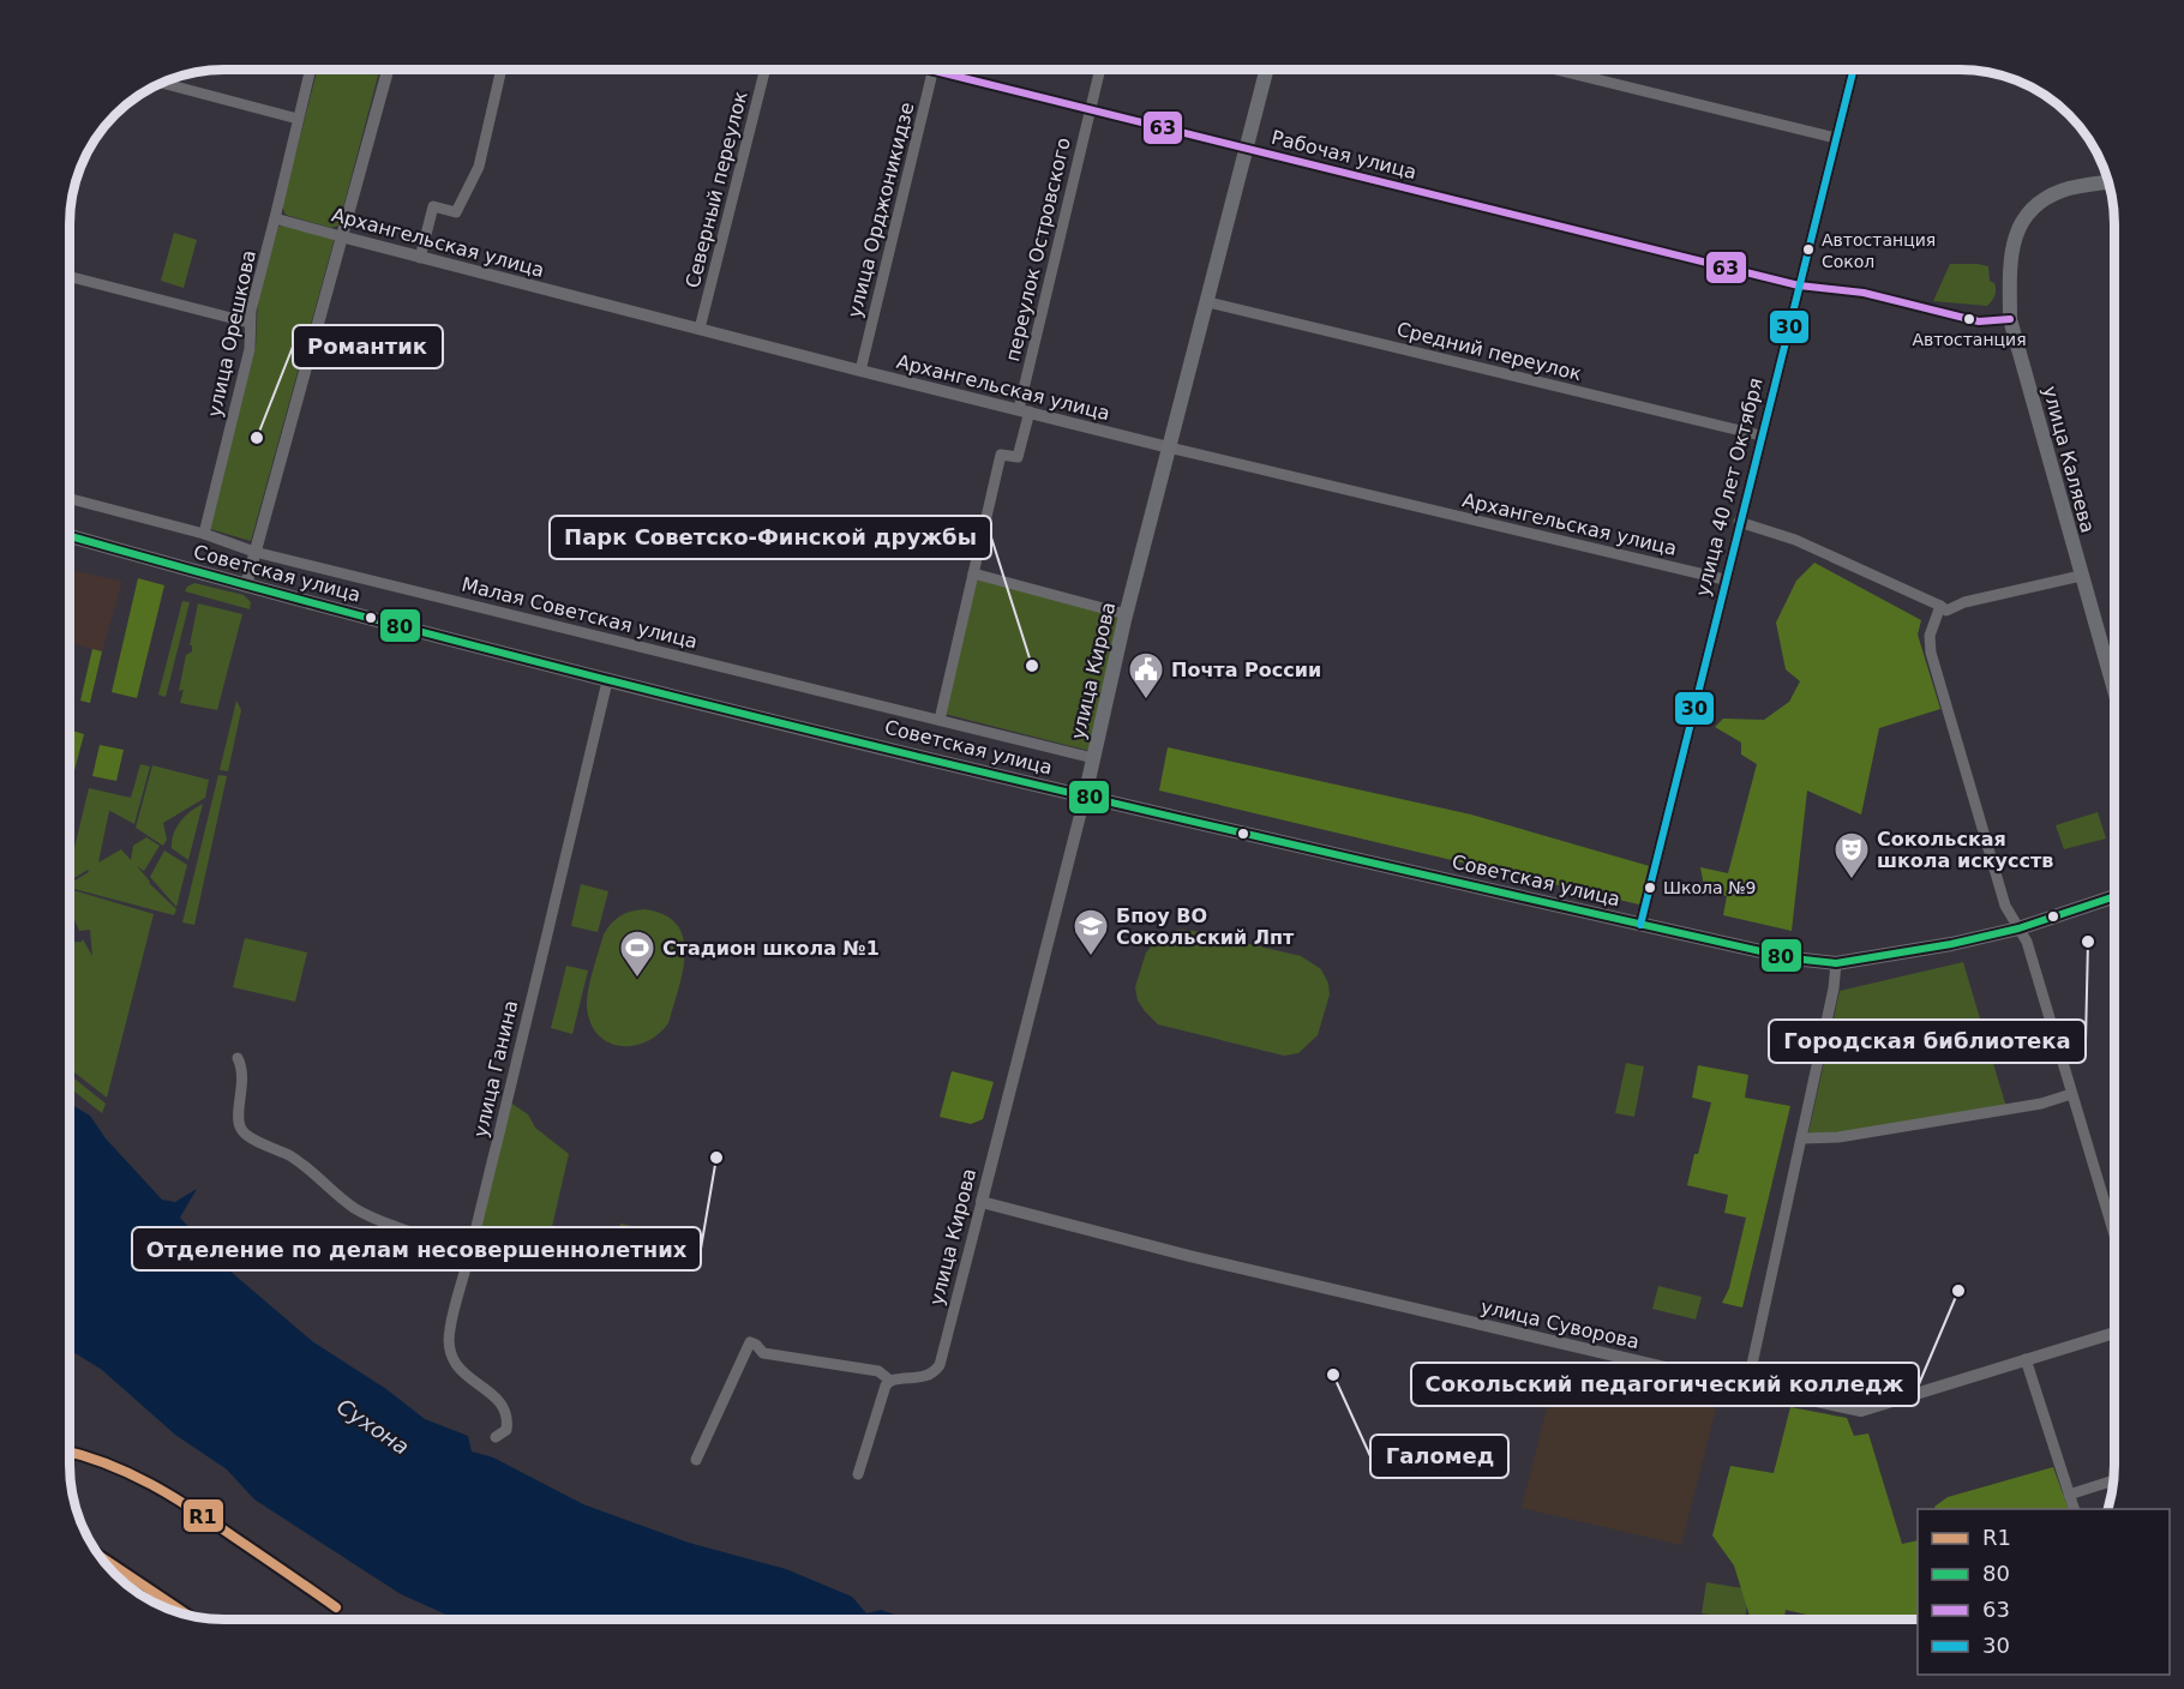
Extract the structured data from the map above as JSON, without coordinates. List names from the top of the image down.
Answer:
{
  "streets": {
    "main road": ["улица Каляева", "Советская улица", "улица Кирова"],
    "street": [
      "Рабочая улица",
      "Северный переулок",
      "улица Орджоникидзе",
      "Архангельская улица",
      "переулок Островского",
      "улица Орешкова",
      "Средний переулок",
      "улица 40 лет Октября",
      "Малая Советская улица",
      "улица Ганина",
      "улица Суворова"
    ]
  },
  "crossings": [
    ["Рабочая улица", "улица Орджоникидзе"],
    ["Рабочая улица", "переулок Островского"],
    ["Рабочая улица", "улица Каляева"],
    ["Рабочая улица", "улица 40 лет Октября"],
    ["Рабочая улица", "улица Кирова"],
    ["Северный переулок", "Архангельская улица"],
    ["улица Орджоникидзе", "Архангельская улица"],
    ["Архангельская улица", "переулок Островского"],
    ["Архангельская улица", "улица Орешкова"],
    ["Архангельская улица", "улица 40 лет Октября"],
    ["Архангельская улица", "улица Кирова"],
    ["переулок Островского", "Малая Советская улица"],
    ["улица Орешкова", "Малая Советская улица"],
    ["Средний переулок", "улица 40 лет Октября"],
    ["Средний переулок", "улица Кирова"],
    ["улица 40 лет Октября", "Советская улица"],
    ["Советская улица", "улица Кирова"],
    ["Советская улица", "улица Ганина"],
    ["Малая Советская улица", "улица Кирова"],
    ["улица Кирова", "улица Суворова"]
  ],
  "water": ["Сухона"],
  "places": {
    "other": [
      "Автостанция Сокол",
      "Автостанция",
      "Романтик",
      "Парк Советско-Финской дружбы",
      "Школа №9",
      "Городская библиотека",
      "Отделение по делам несовершеннолетних",
      "Сокольский педагогический колледж",
      "Галомед"
    ],
    "public building": ["Почта России"],
    "theatre": ["Сокольская школа искусств"],
    "school or university": ["Бпоу ВО Сокольский Лпт"],
    "sports": ["Стадион школа №1"]
  },
  "lines": [
    "transit line 63",
    "transit line 30",
    "transit line 80",
    "transit line R1"
  ],
  "legend": [
    "R1",
    "80",
    "63",
    "30"
  ]
}
